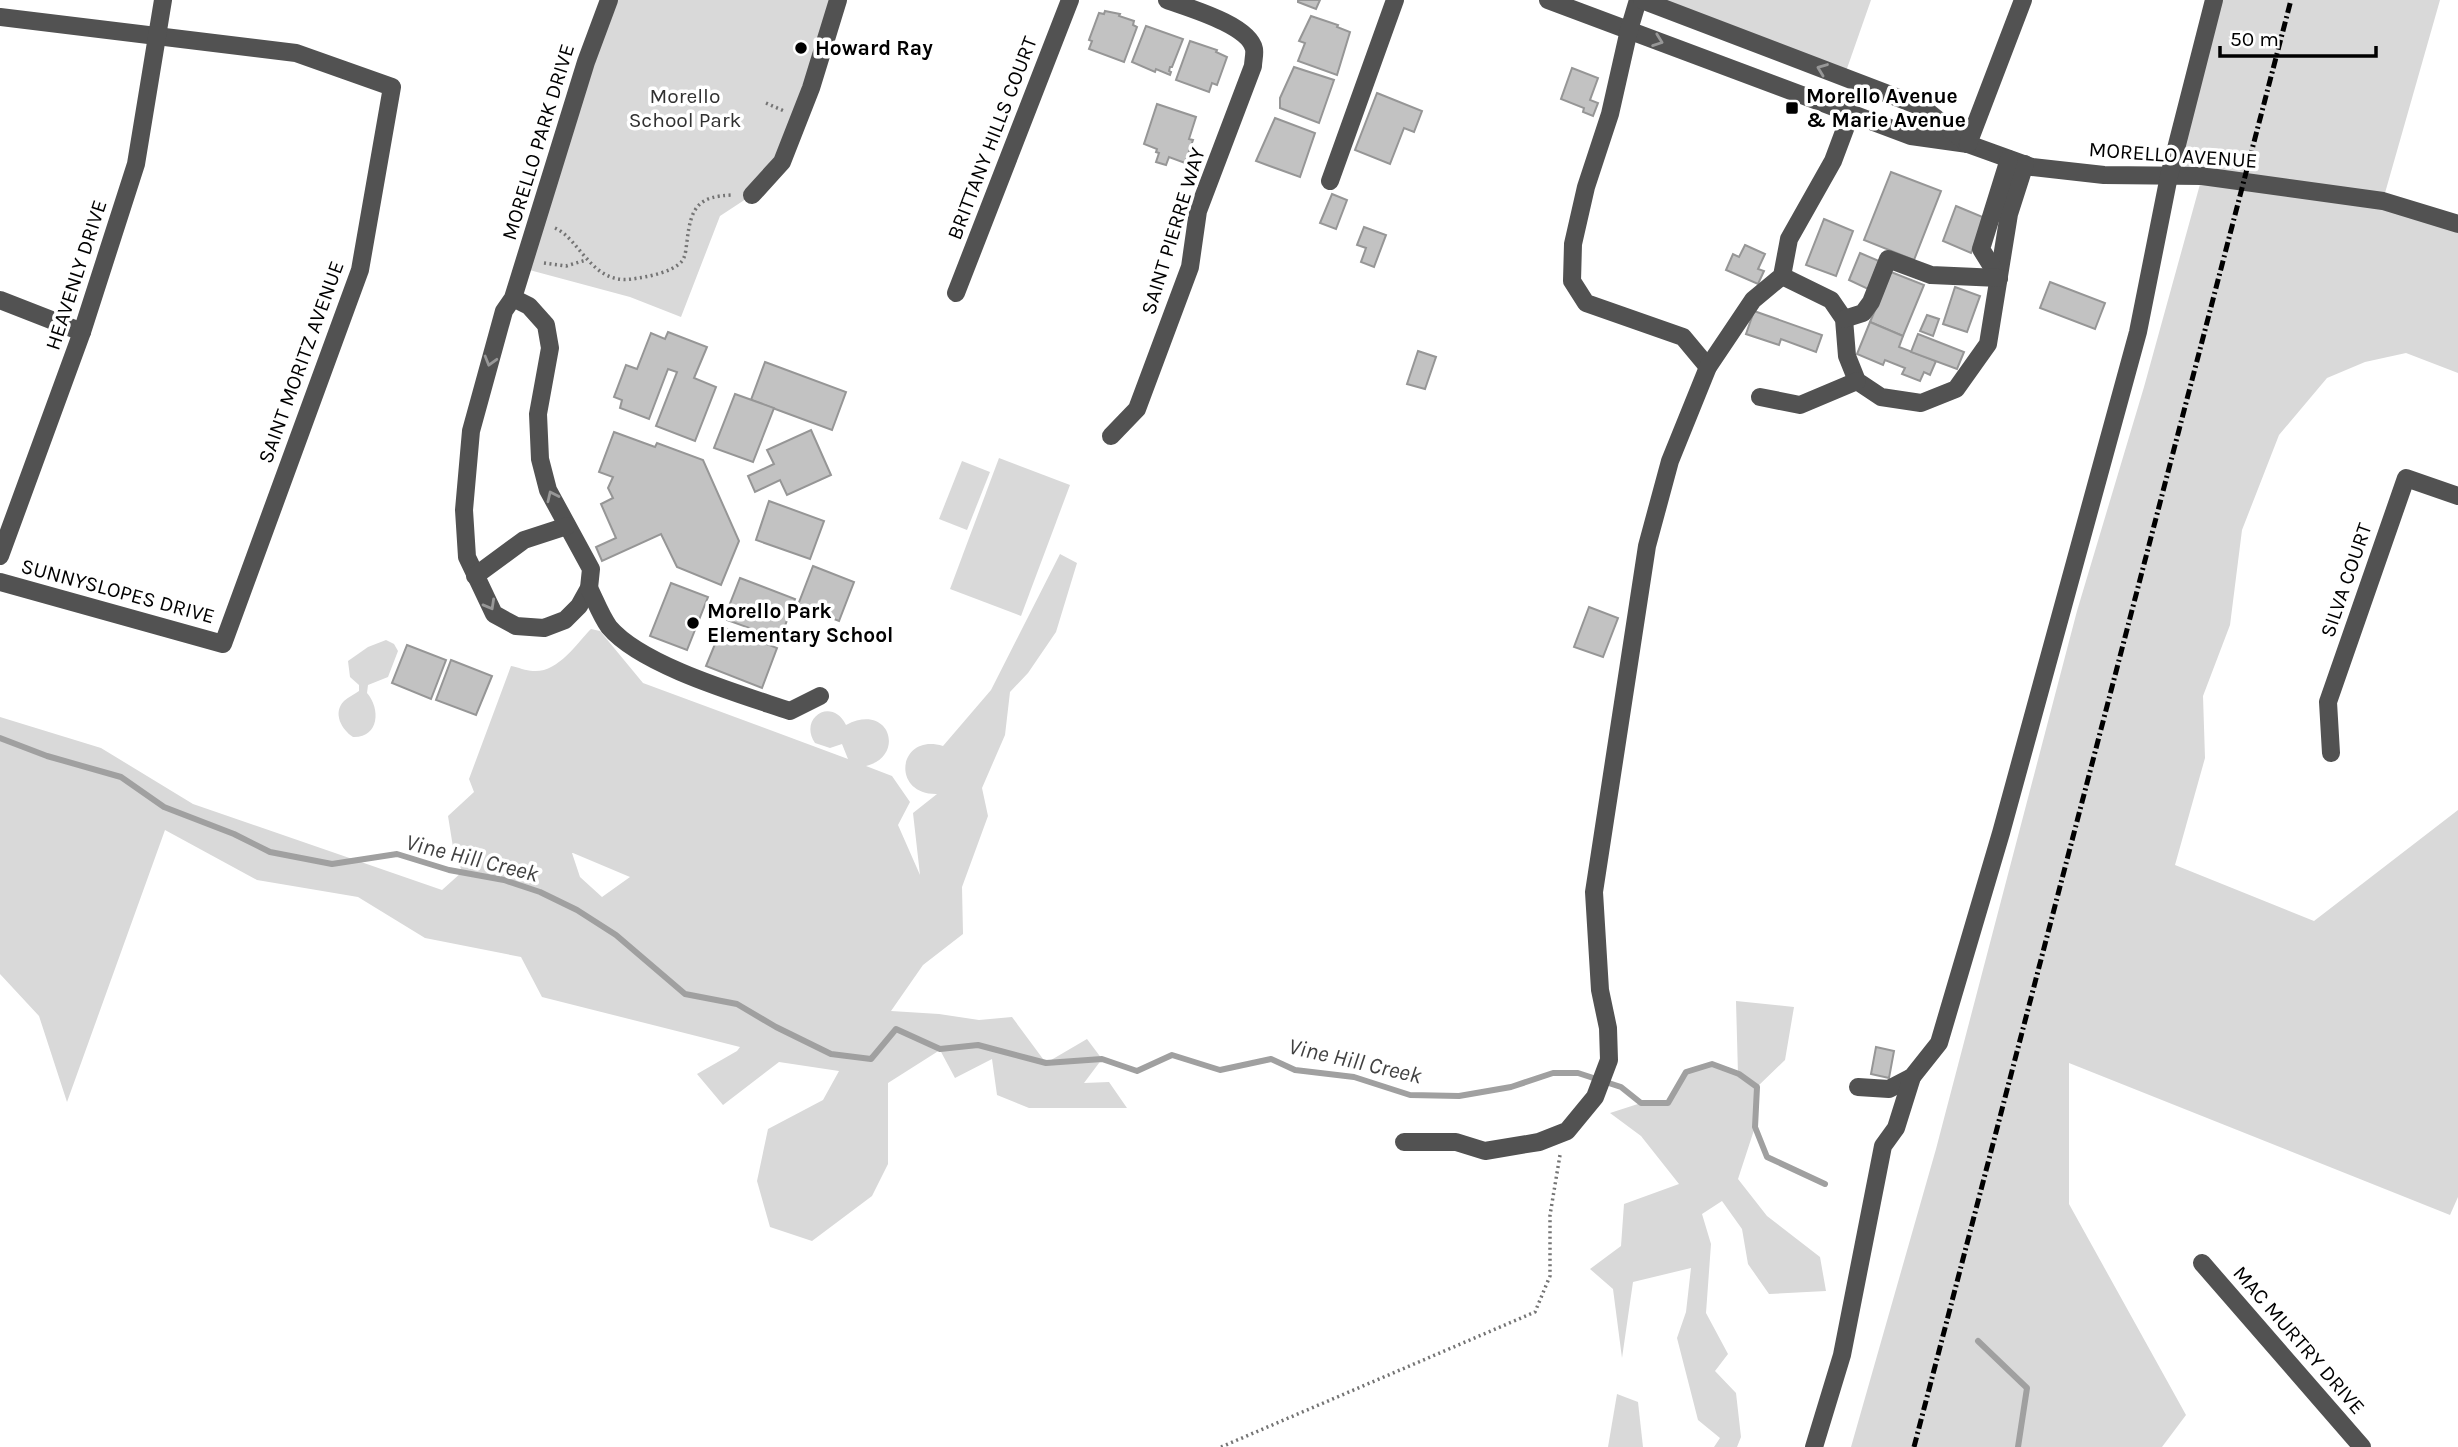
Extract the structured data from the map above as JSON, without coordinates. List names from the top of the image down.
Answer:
{
  "streets": {
    "street": [
      "BRITTANY HILLS COURT",
      "MORELLO PARK DRIVE",
      "MORELLO AVENUE",
      "SAINT PIERRE WAY",
      "HEAVENLY DRIVE",
      "SAINT MORITZ AVENUE",
      "SILVA COURT",
      "SUNNYSLOPES DRIVE",
      "MAC MURTRY DRIVE"
    ]
  },
  "crossings": [
    ["HEAVENLY DRIVE", "SAINT MORITZ AVENUE"],
    ["SAINT MORITZ AVENUE", "SUNNYSLOPES DRIVE"]
  ],
  "one_way": ["MORELLO PARK DRIVE"],
  "water": ["Vine Hill Creek"],
  "parks": ["Morello School Park"],
  "places": {
    "other": ["Howard Ray", "Morello Park Elementary School"],
    "transit": ["Morello Avenue & Marie Avenue"]
  },
  "scale_bar": "50 m"
}
